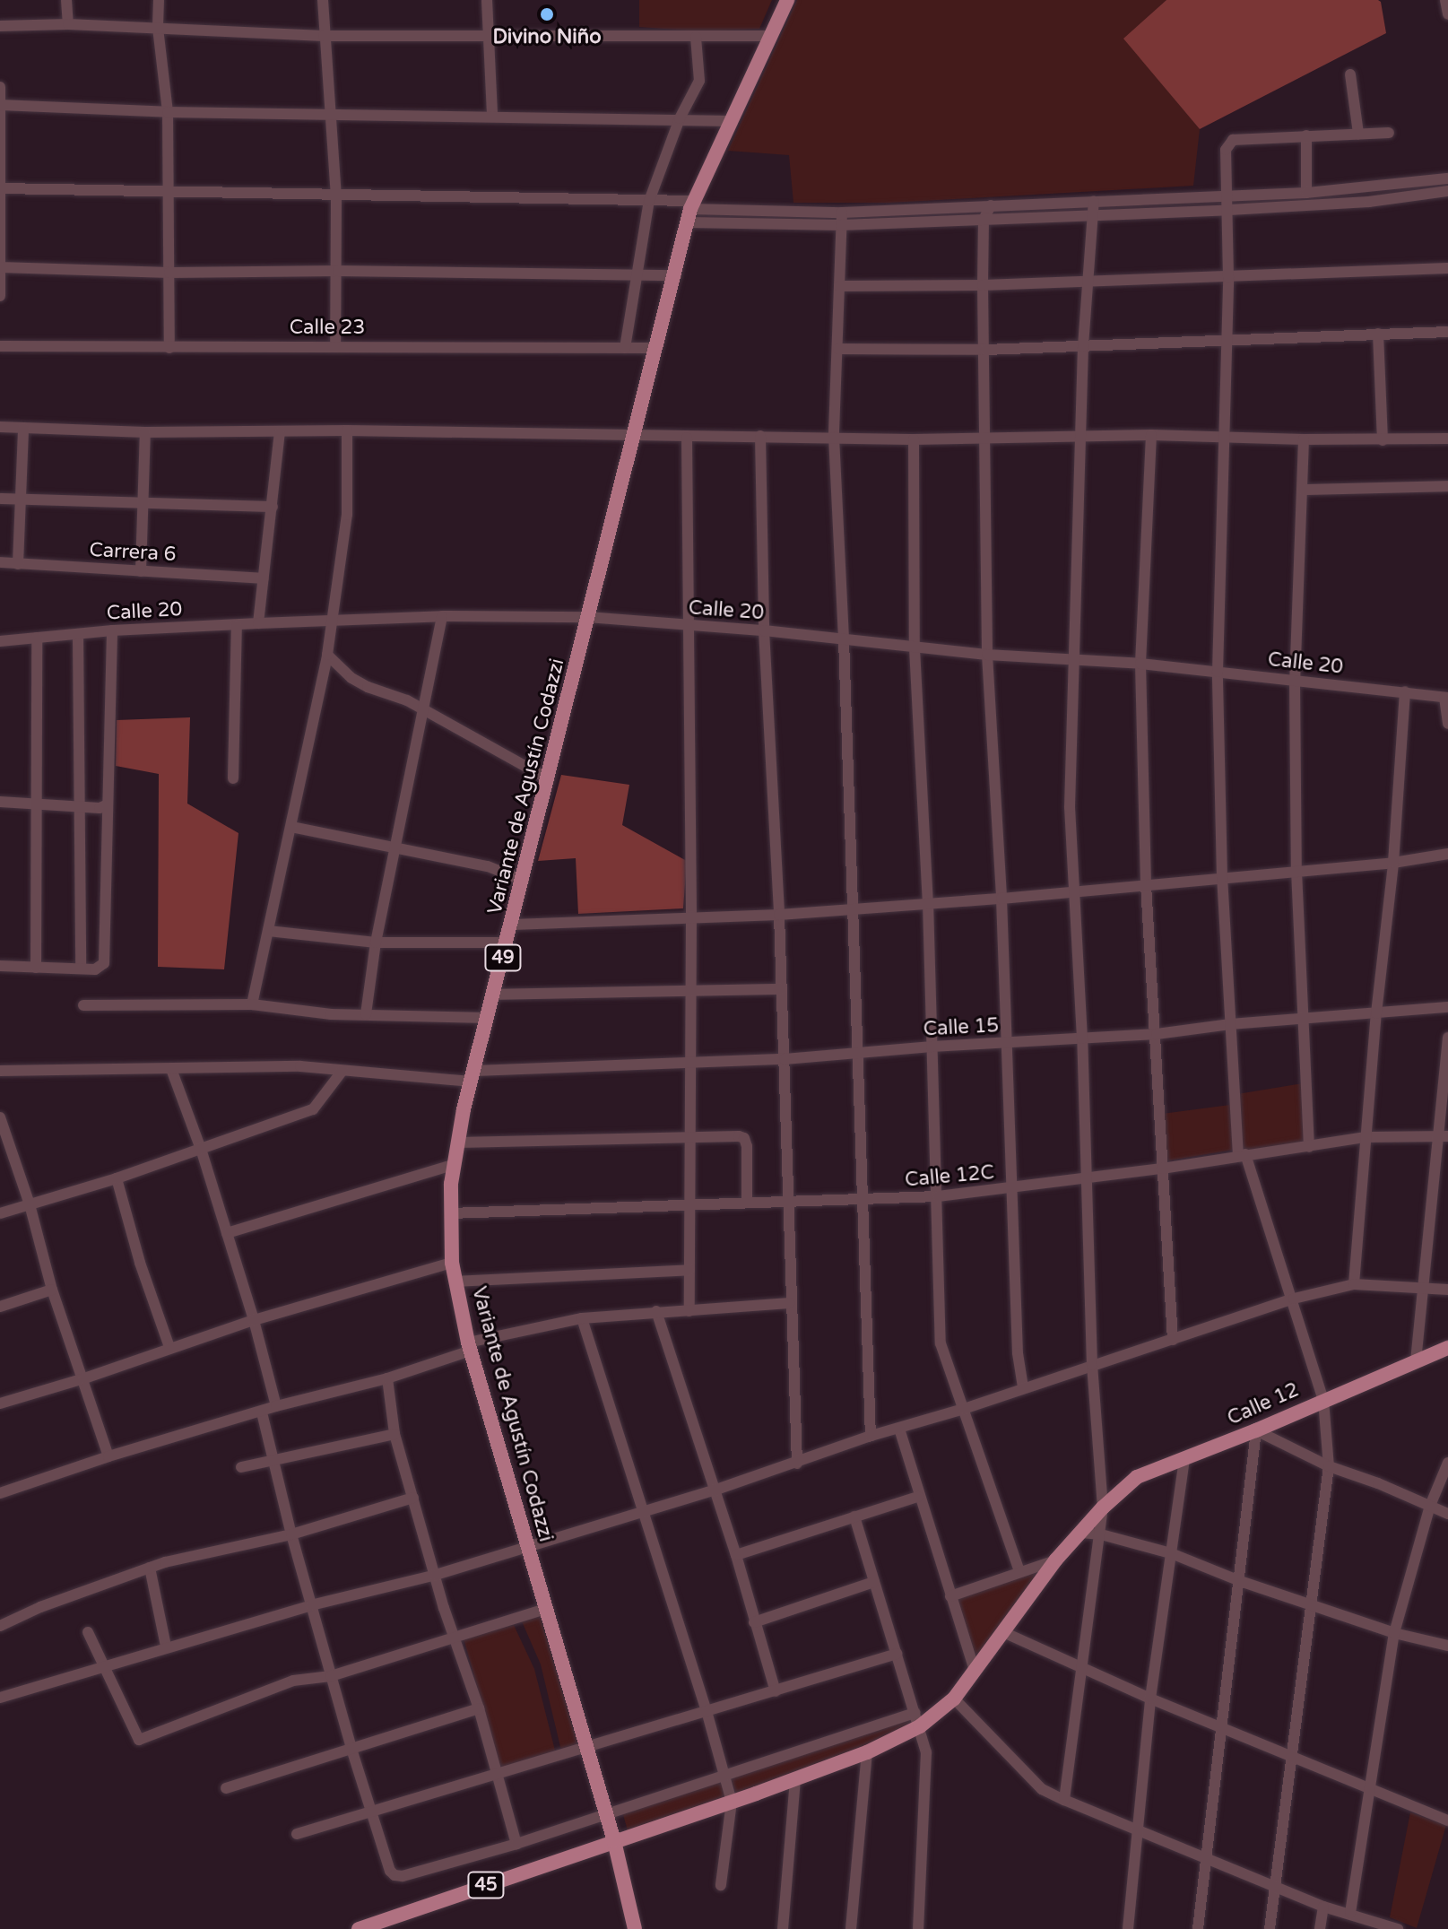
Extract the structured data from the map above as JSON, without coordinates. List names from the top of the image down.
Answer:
{
  "streets": {
    "main road": [
      "Variante de Agustín Codazzi",
      "49",
      "Calle 12",
      "45"
    ],
    "street": [
      "Calle 23",
      "Carrera 6",
      "Calle 20",
      "Calle 15",
      "Calle 12C"
    ]
  },
  "crossings": [
    ["Calle 23", "Variante de Agustín Codazzi"],
    ["Calle 20", "Variante de Agustín Codazzi"],
    ["Variante de Agustín Codazzi", "Calle 15"],
    ["Variante de Agustín Codazzi", "Calle 12C"],
    ["Variante de Agustín Codazzi", "Calle 12"],
    ["Variante de Agustín Codazzi", "45"],
    ["Calle 12", "45"]
  ],
  "places": ["Divino Niño"]
}
